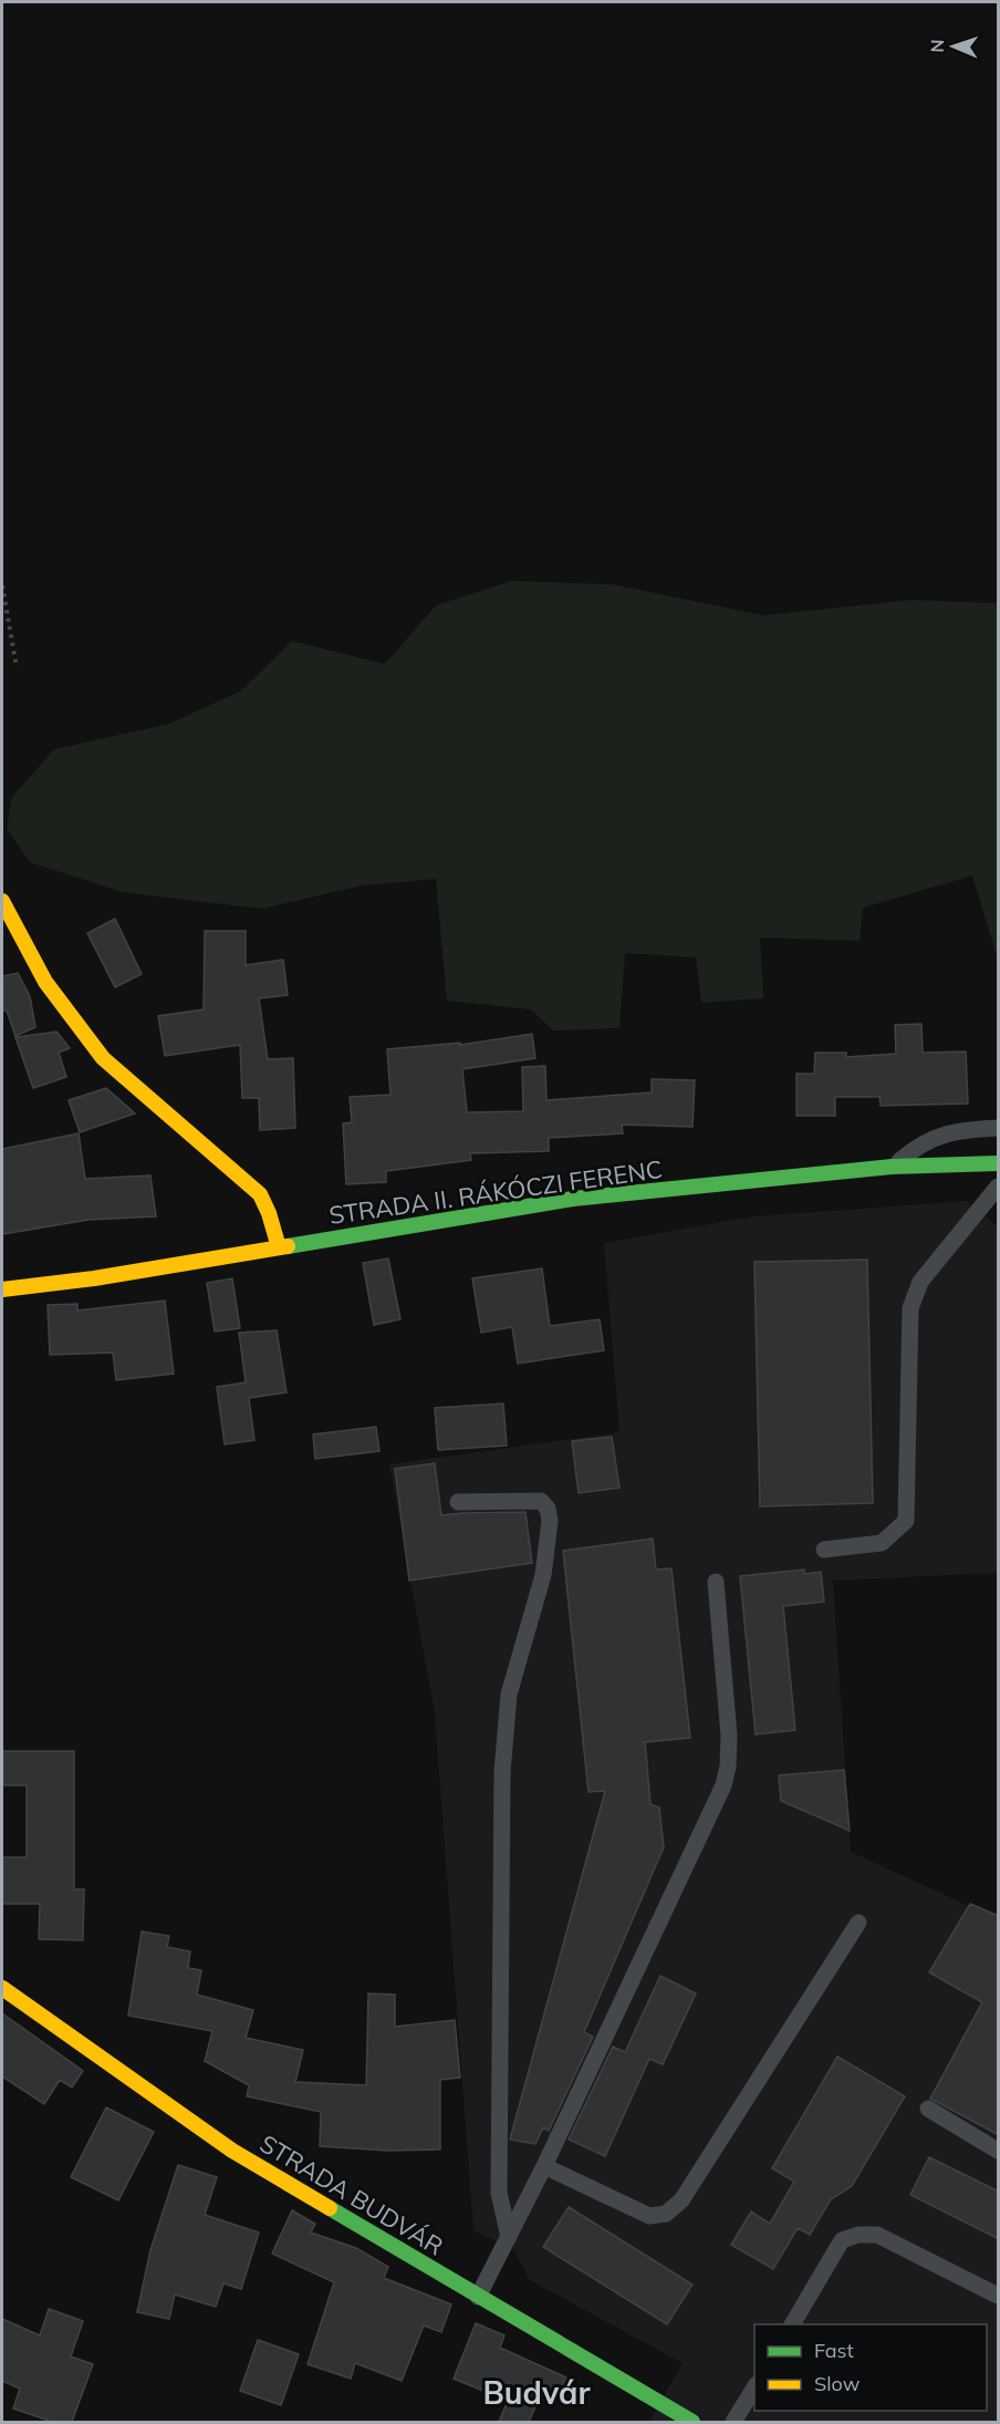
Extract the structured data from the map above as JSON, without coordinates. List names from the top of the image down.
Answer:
{
  "streets": {
    "street": ["STRADA II. RÁKÓCZI FERENC", "STRADA BUDVÁR"]
  },
  "districts": ["Budvár"],
  "legend": ["Fast", "Slow"],
  "north": "left"
}
